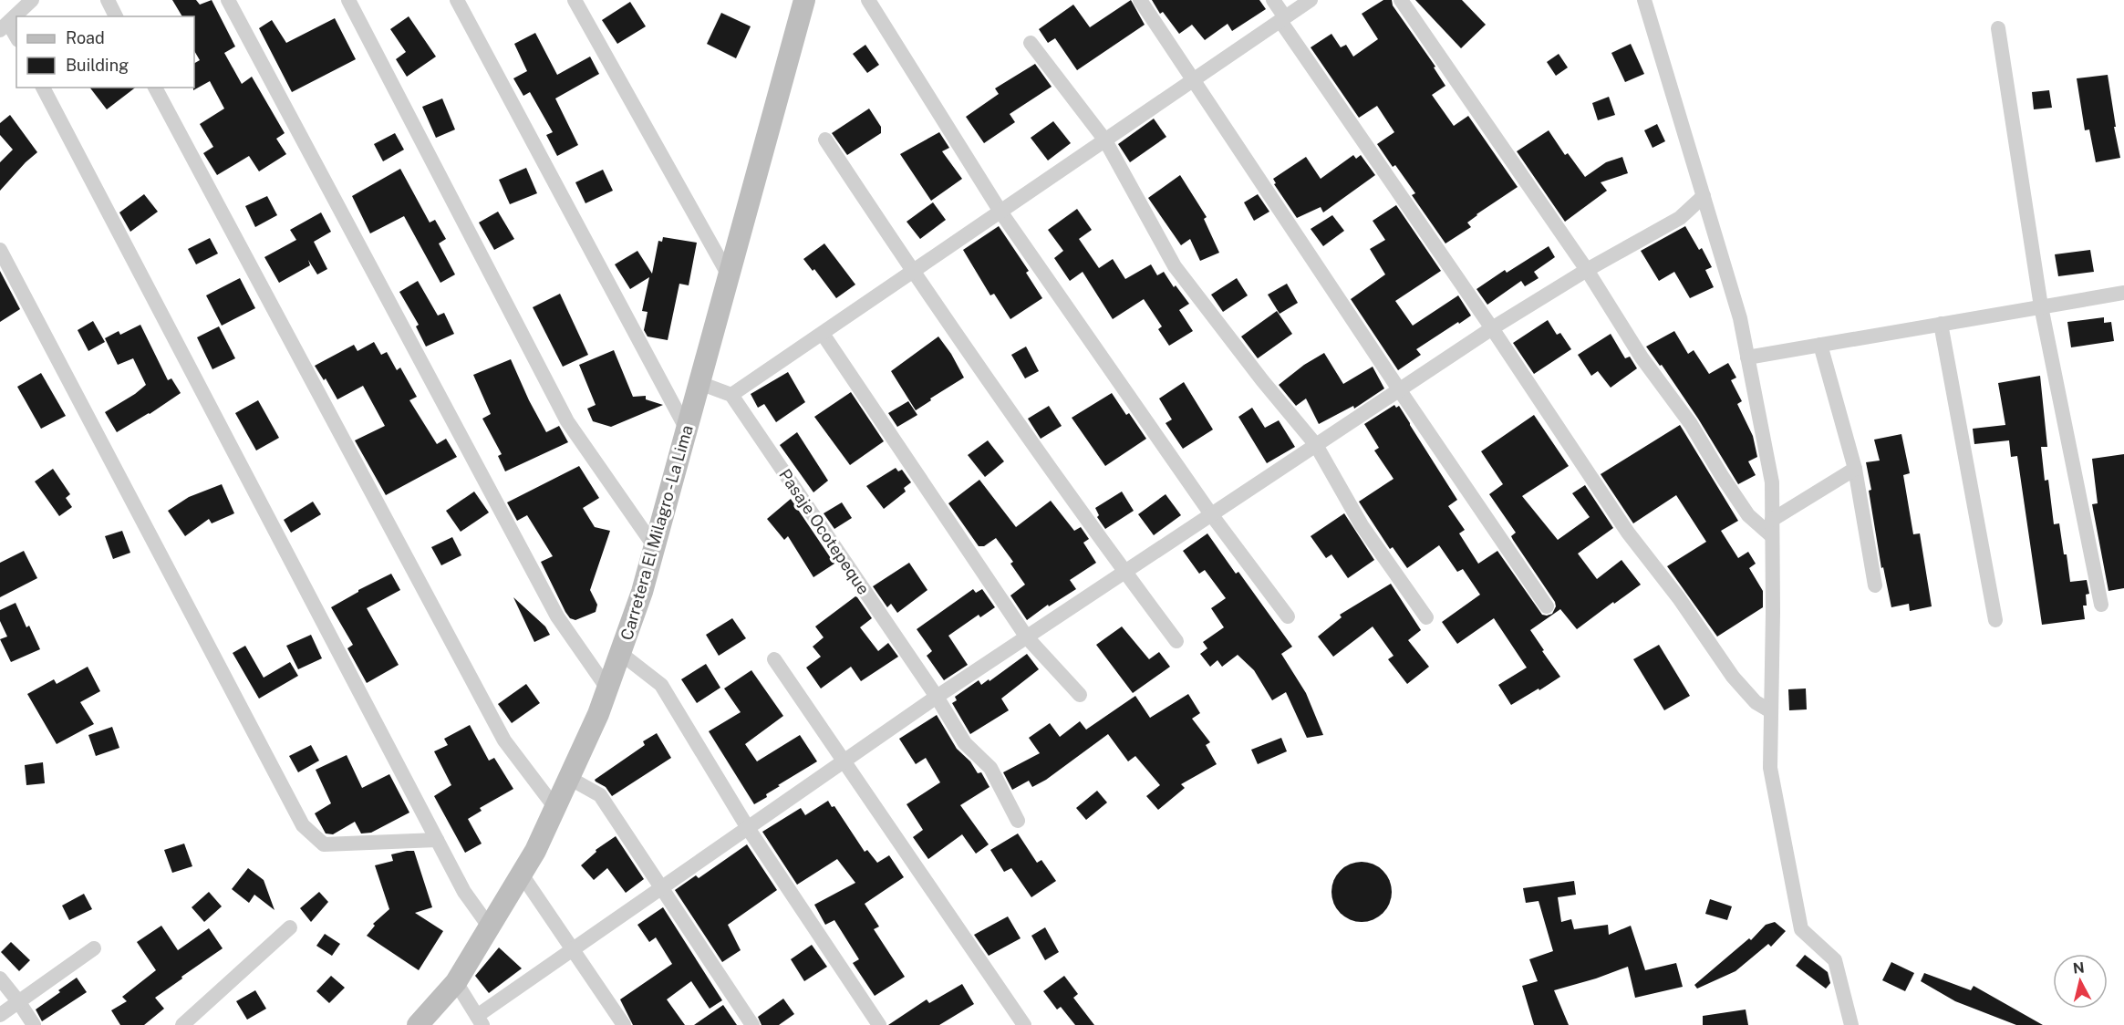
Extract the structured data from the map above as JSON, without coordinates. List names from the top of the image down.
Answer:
{
  "streets": {
    "main road": ["Carretera El Milagro - La Lima"],
    "street": ["Pasaje Ocotepeque"]
  },
  "legend": ["Road", "Building"],
  "north": "top"
}
